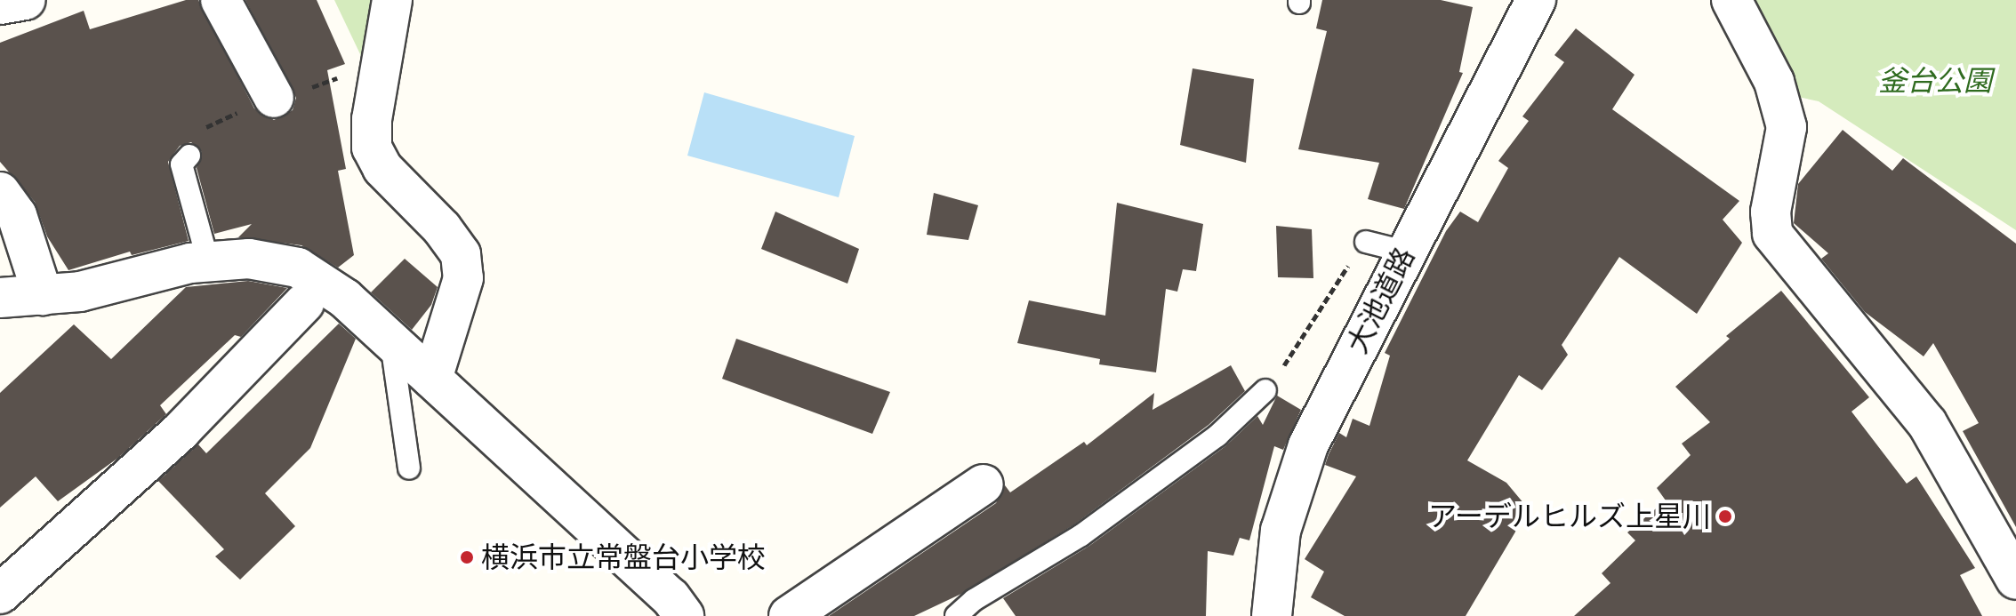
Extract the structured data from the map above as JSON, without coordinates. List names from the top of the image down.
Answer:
{
  "streets": {
    "street": ["大池道路"]
  },
  "parks": ["釜台公園"],
  "places": ["アーデルヒルズ上星川", "横浜市立常盤台小学校"]
}
